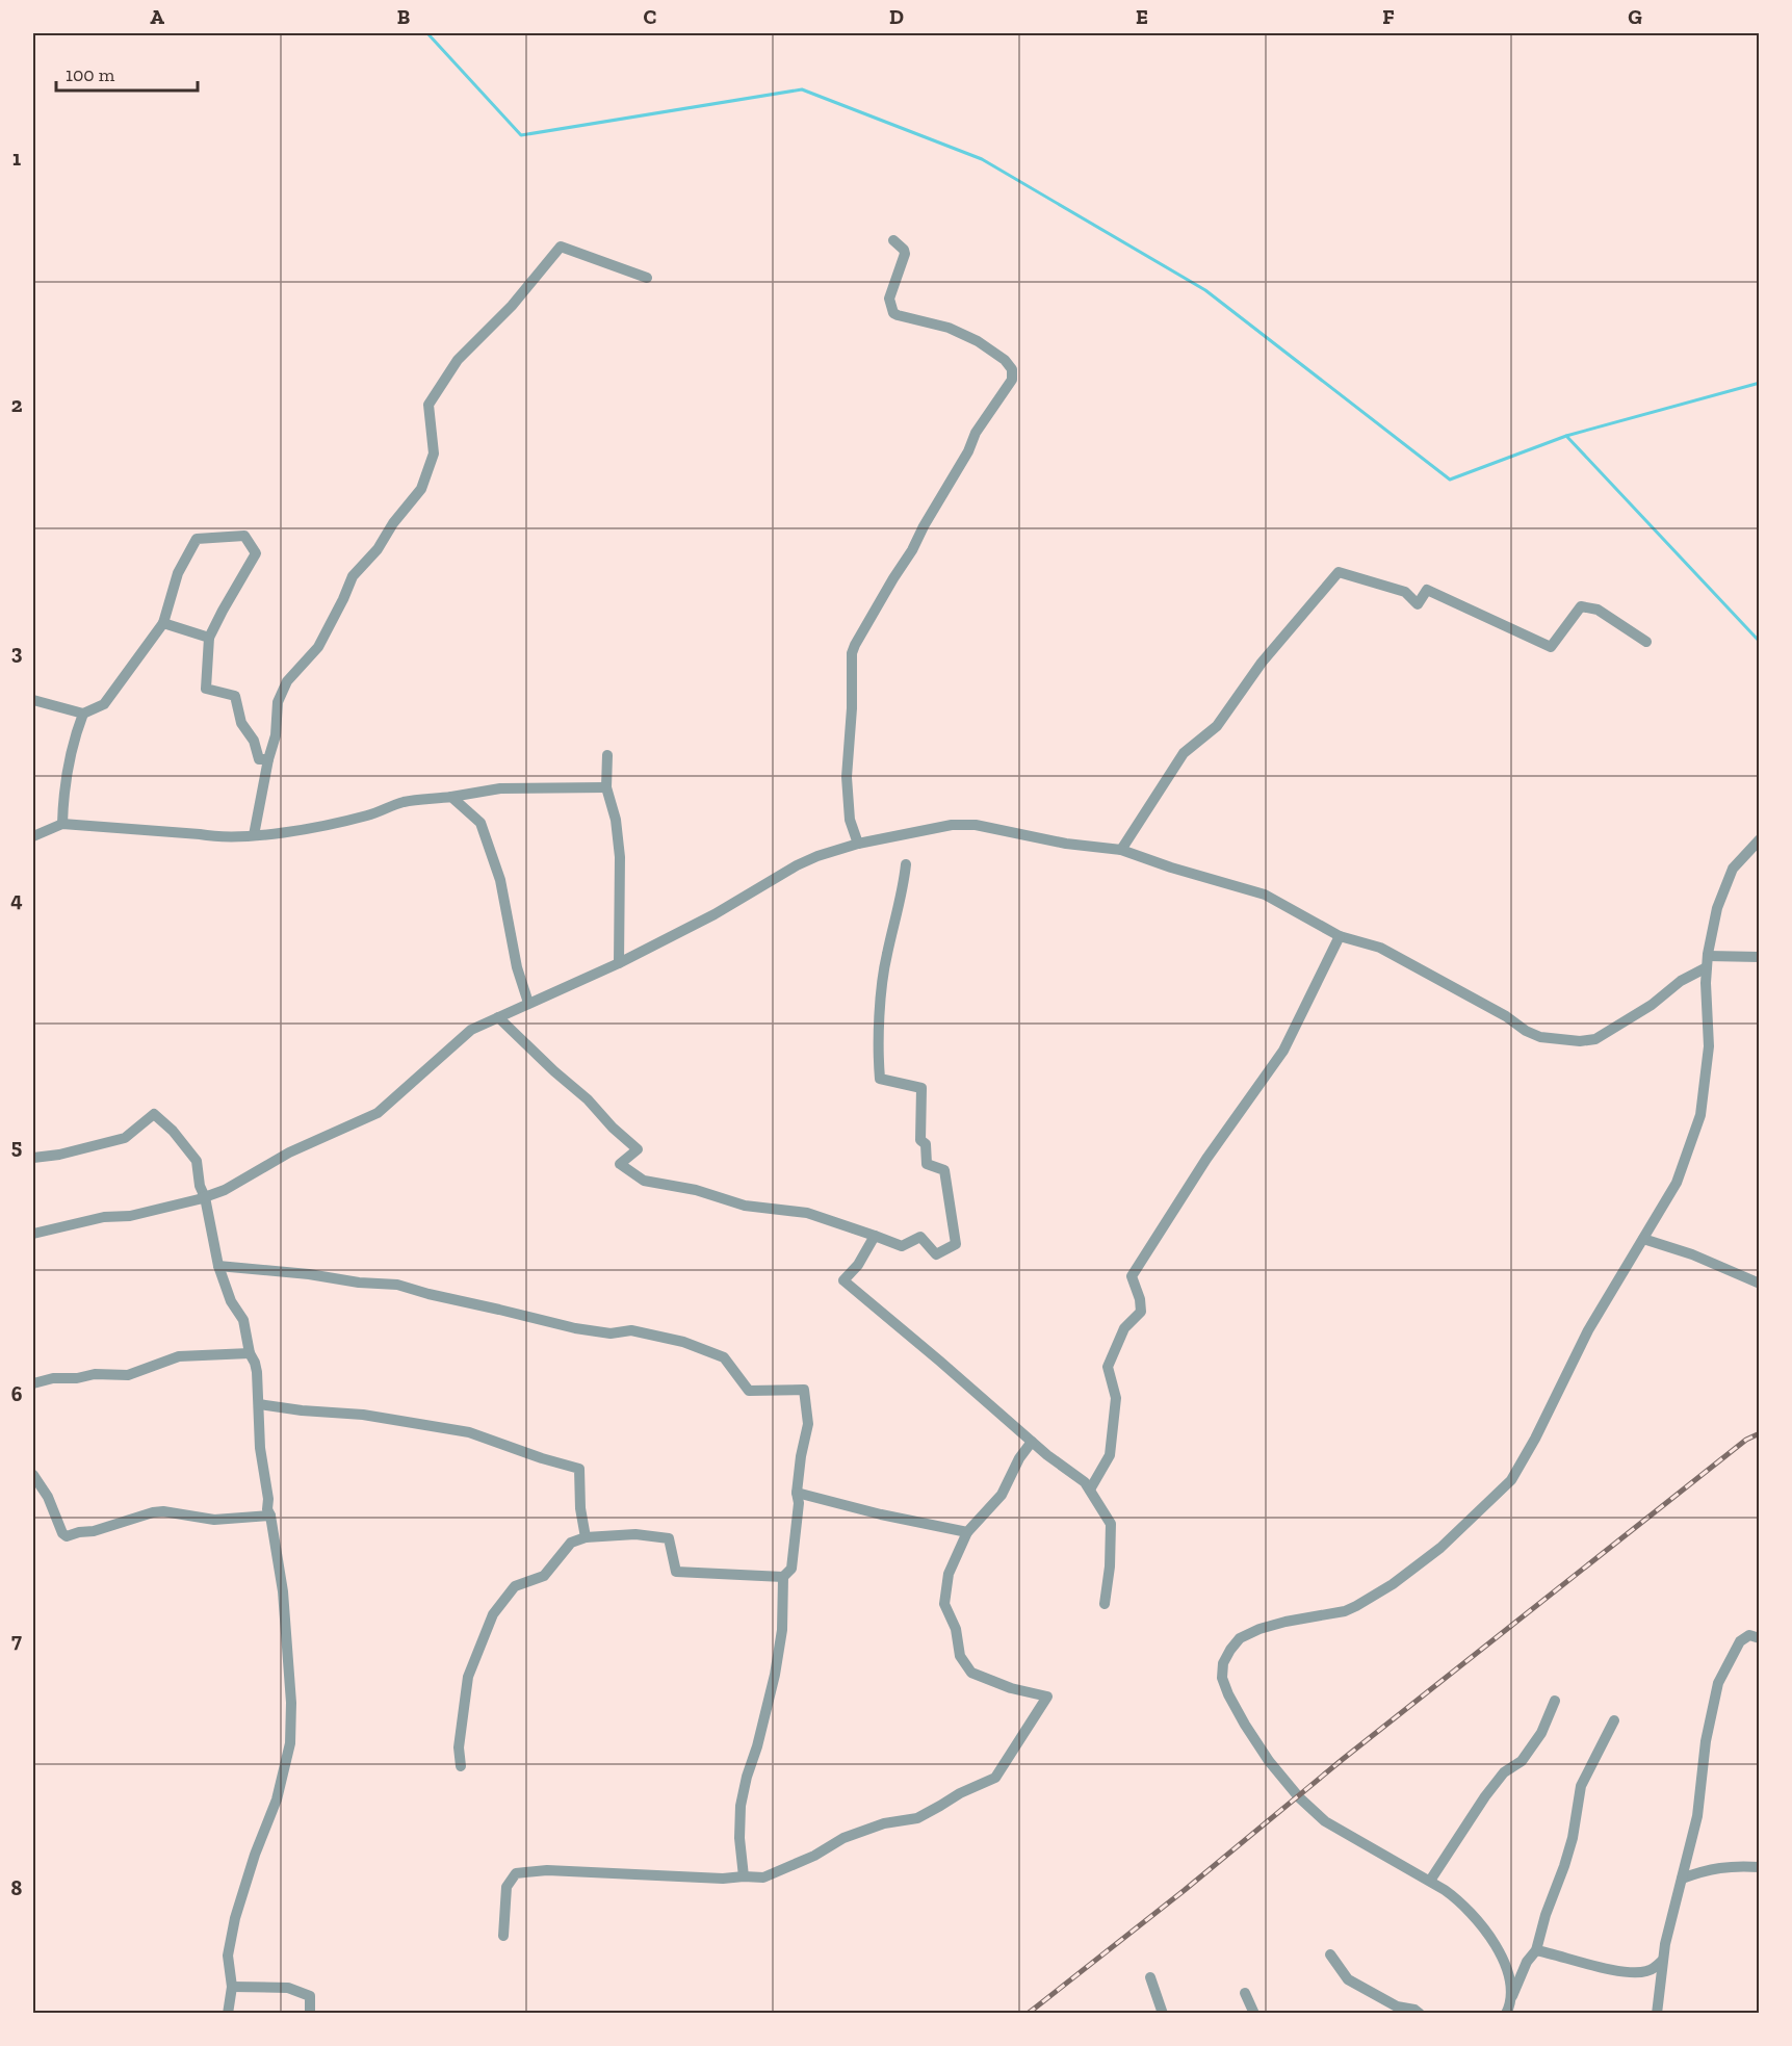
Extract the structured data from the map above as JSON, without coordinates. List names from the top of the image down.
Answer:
{
  "scale_bar": "100 m",
  "grid": {
    "columns": [
      "A",
      "B",
      "C",
      "D",
      "E",
      "F",
      "G"
    ],
    "rows": [
      "1",
      "2",
      "3",
      "4",
      "5",
      "6",
      "7",
      "8"
    ]
  }
}
